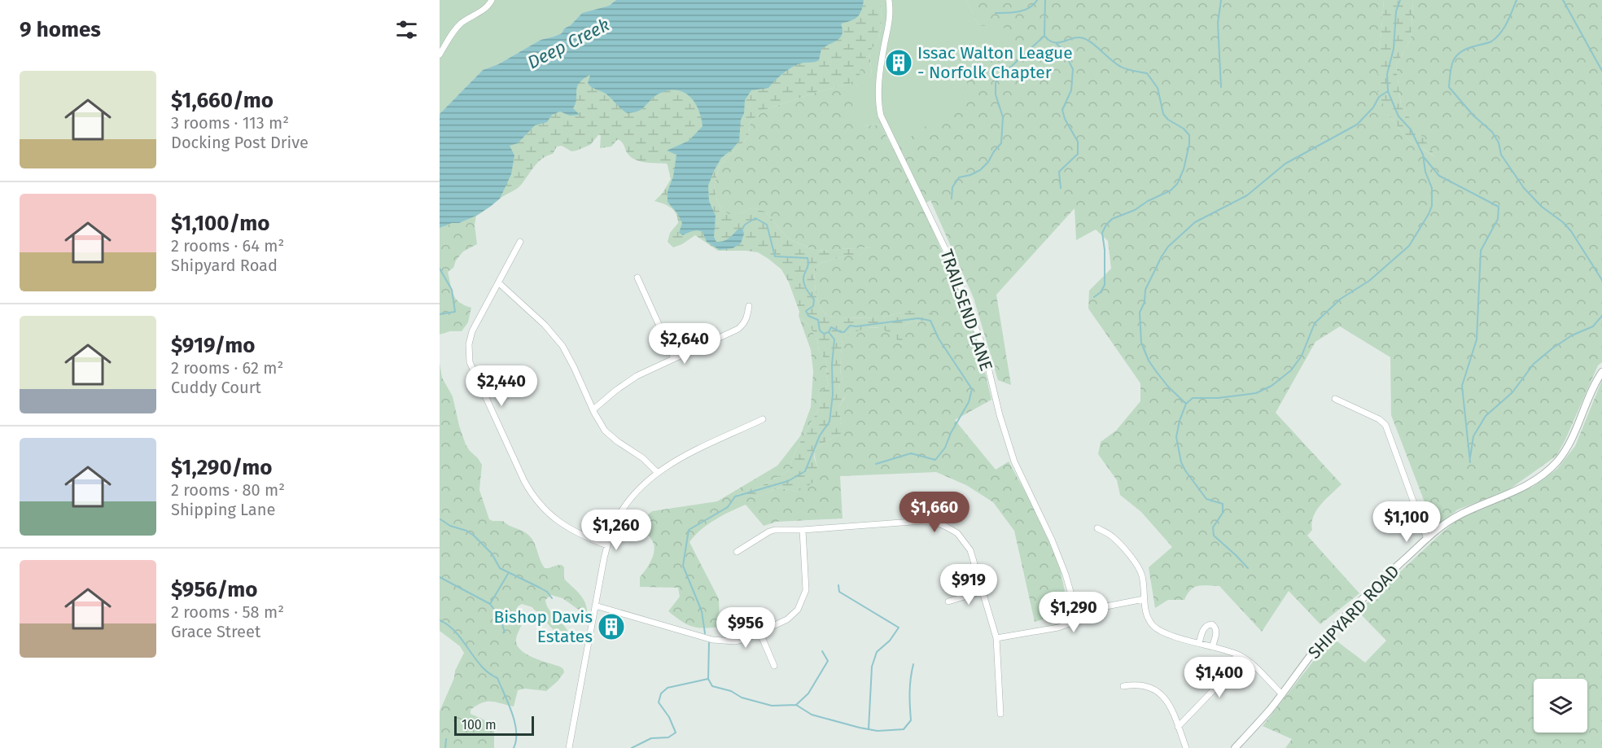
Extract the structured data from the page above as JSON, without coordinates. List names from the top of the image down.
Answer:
{
  "streets": {
    "street": ["TRAILSEND LANE", "SHIPYARD ROAD"]
  },
  "water": ["Deep Creek"],
  "places": {
    "building": ["Issac Walton League - Norfolk Chapter", "Bishop Davis Estates"]
  },
  "scale_bar": "100 m",
  "page": {
    "heading": "9 homes",
    "list": [
      {
        "name": "$1,660/mo",
        "note": "3 rooms · 113 m² · Docking Post Drive"
      },
      {
        "name": "$1,100/mo",
        "note": "2 rooms · 64 m² · Shipyard Road"
      },
      {
        "name": "$919/mo",
        "note": "2 rooms · 62 m² · Cuddy Court"
      },
      {
        "name": "$1,290/mo",
        "note": "2 rooms · 80 m² · Shipping Lane"
      },
      {
        "name": "$956/mo",
        "note": "2 rooms · 58 m² · Grace Street"
      }
    ],
    "price": [
      "$2,640",
      "$2,440",
      "$1,660",
      "$1,100",
      "$1,260",
      "$919",
      "$1,290",
      "$956",
      "$1,400"
    ],
    "scale": "100 m"
  }
}
